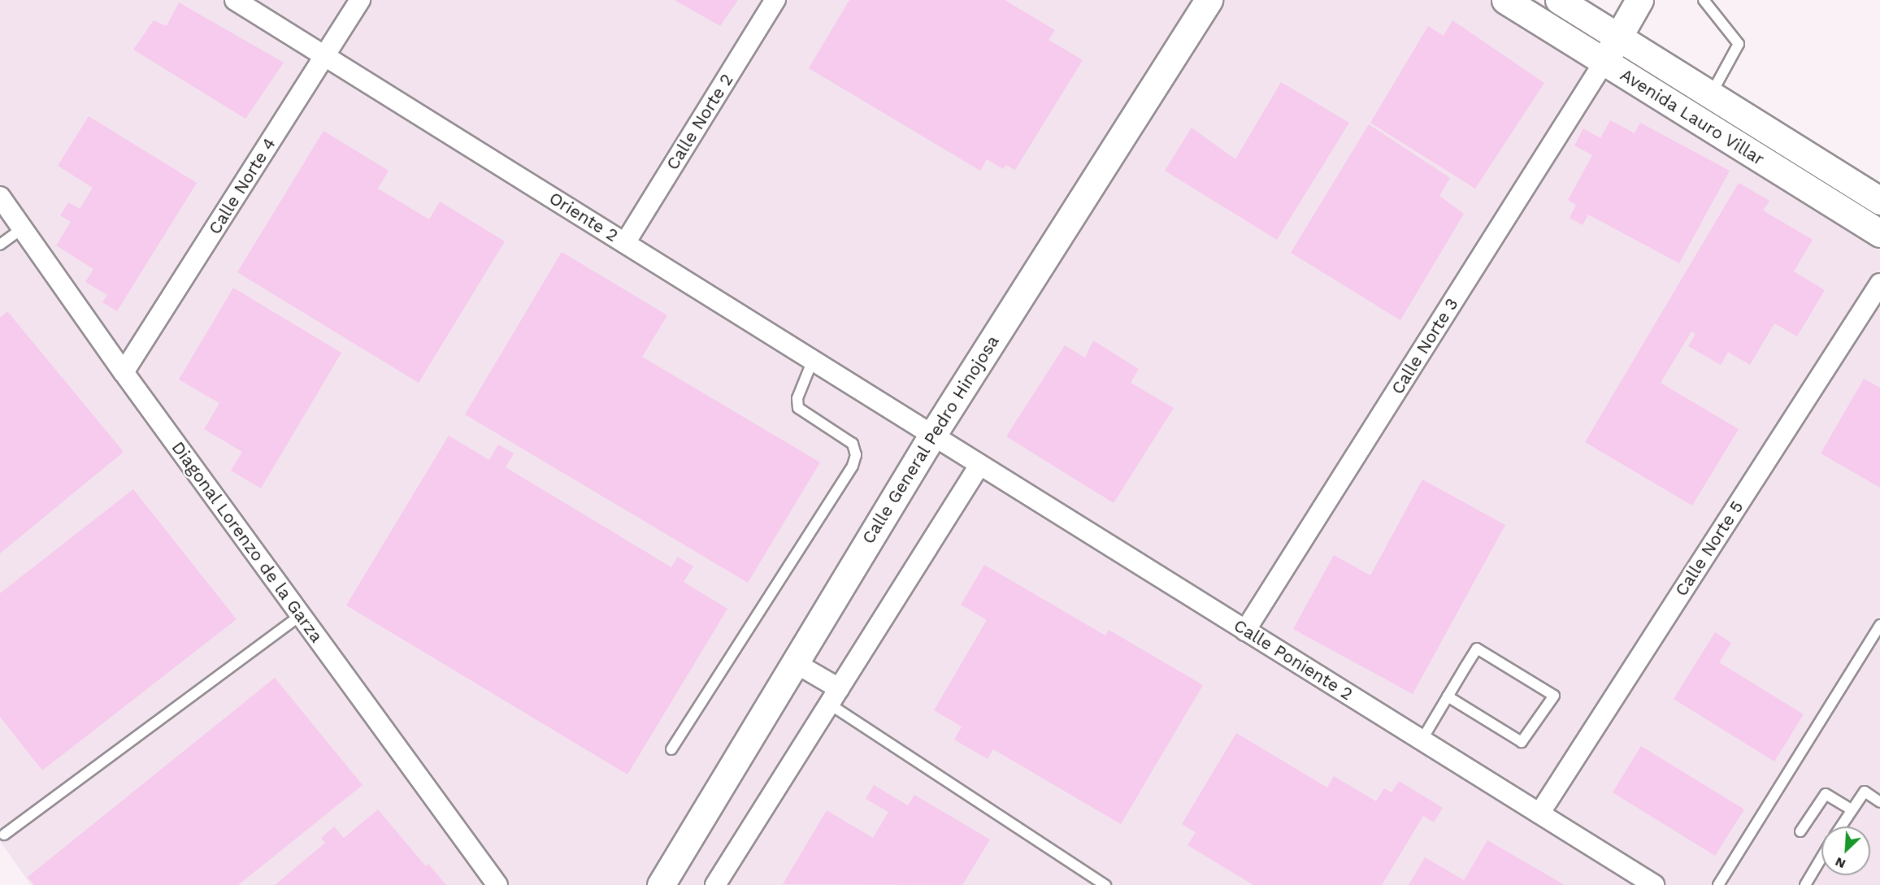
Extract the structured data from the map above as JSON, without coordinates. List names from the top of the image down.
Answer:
{
  "streets": {
    "street": [
      "Avenida Lauro Villar",
      "Calle Norte 2",
      "Calle Norte 4",
      "Oriente 2",
      "Calle Norte 3",
      "Calle General Pedro Hinojosa",
      "Diagonal Lorenzo de la Garza",
      "Calle Norte 5",
      "Calle Poniente 2"
    ]
  },
  "crossings": [
    ["Avenida Lauro Villar", "Calle Norte 3"],
    ["Calle Norte 2", "Oriente 2"],
    ["Calle Norte 4", "Oriente 2"],
    ["Calle Norte 4", "Diagonal Lorenzo de la Garza"],
    ["Oriente 2", "Calle General Pedro Hinojosa"],
    ["Oriente 2", "Calle Poniente 2"],
    ["Calle Norte 3", "Calle Poniente 2"],
    ["Calle General Pedro Hinojosa", "Calle Poniente 2"],
    ["Calle Norte 5", "Calle Poniente 2"]
  ],
  "north": "bottom left"
}
